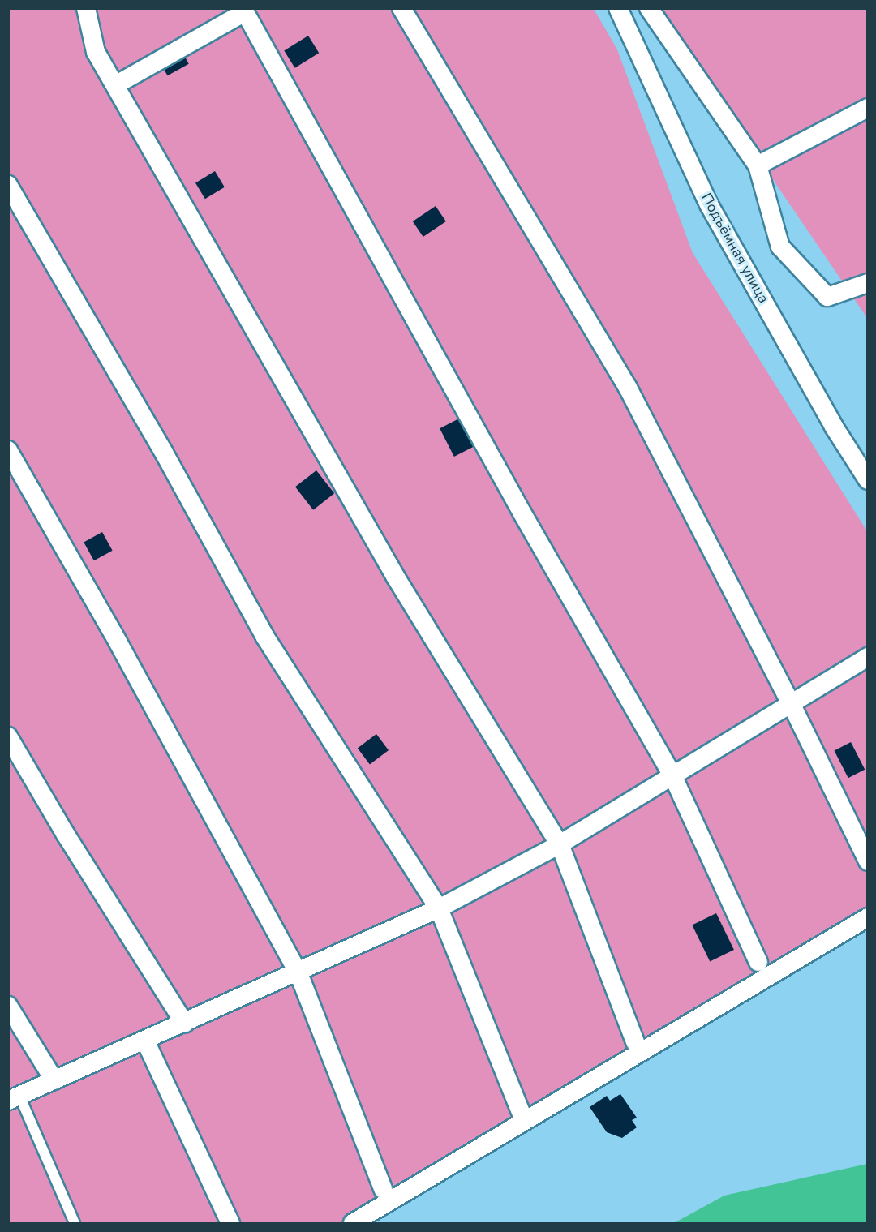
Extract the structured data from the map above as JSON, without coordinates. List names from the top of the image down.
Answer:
{
  "streets": {
    "street": ["Подъёмная улица"]
  }
}
